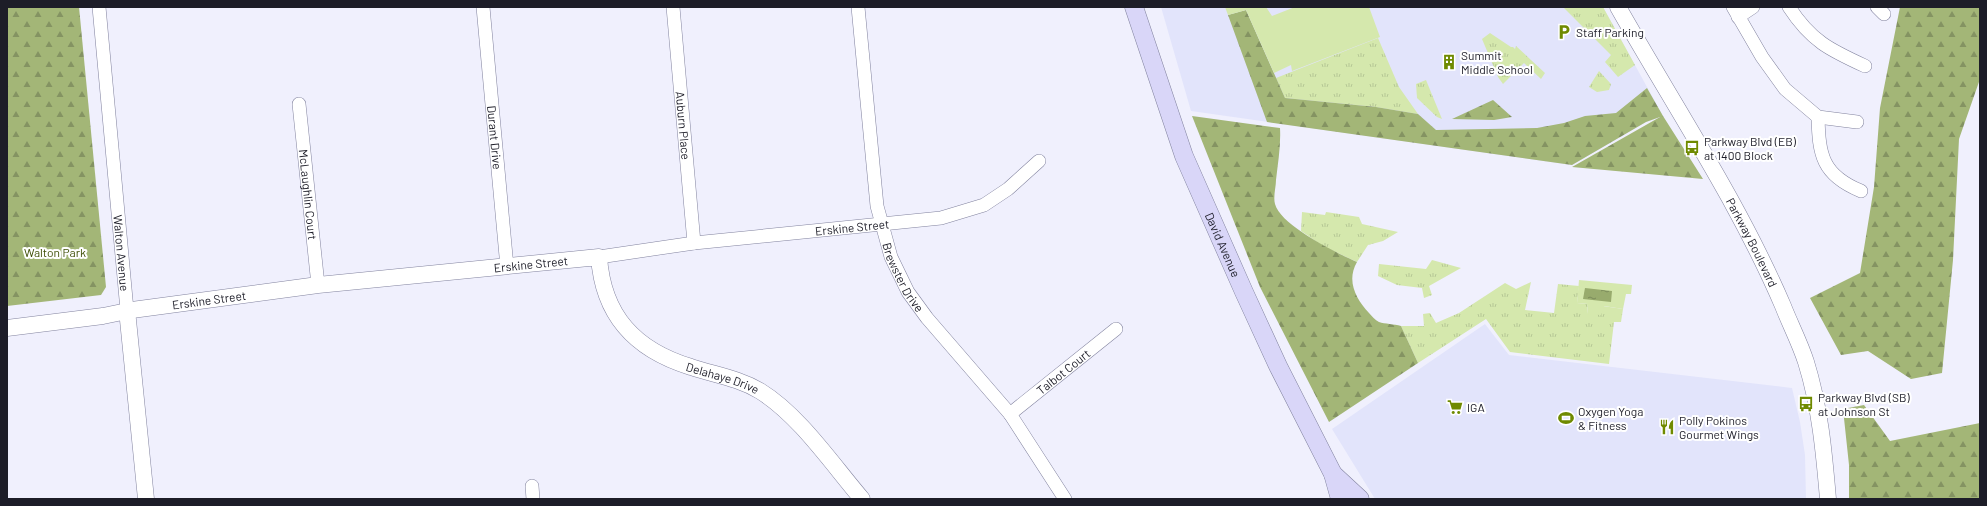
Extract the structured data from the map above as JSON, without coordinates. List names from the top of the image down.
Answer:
{
  "streets": {
    "main road": ["David Avenue"],
    "street": [
      "Auburn Place",
      "Durant Drive",
      "McLaughlin Court",
      "Erskine Street",
      "Parkway Boulevard",
      "Walton Avenue",
      "Brewster Drive",
      "Talbot Court",
      "Delahaye Drive"
    ]
  },
  "crossings": [
    ["Auburn Place", "Erskine Street"],
    ["Durant Drive", "Erskine Street"],
    ["McLaughlin Court", "Erskine Street"],
    ["Erskine Street", "Walton Avenue"],
    ["Erskine Street", "Brewster Drive"],
    ["Erskine Street", "Delahaye Drive"],
    ["Brewster Drive", "Talbot Court"]
  ],
  "parks": ["Walton Park"],
  "places": {
    "parking": ["Staff Parking"],
    "building": ["Summit Middle School"],
    "bus stop": ["Parkway Blvd (EB) at 1400 Block", "Parkway Blvd (SB) at Johnson St"],
    "supermarket": ["IGA"],
    "sports": ["Oxygen Yoga & Fitness"],
    "restaurant": ["Polly Pokinos Gourmet Wings"]
  }
}
